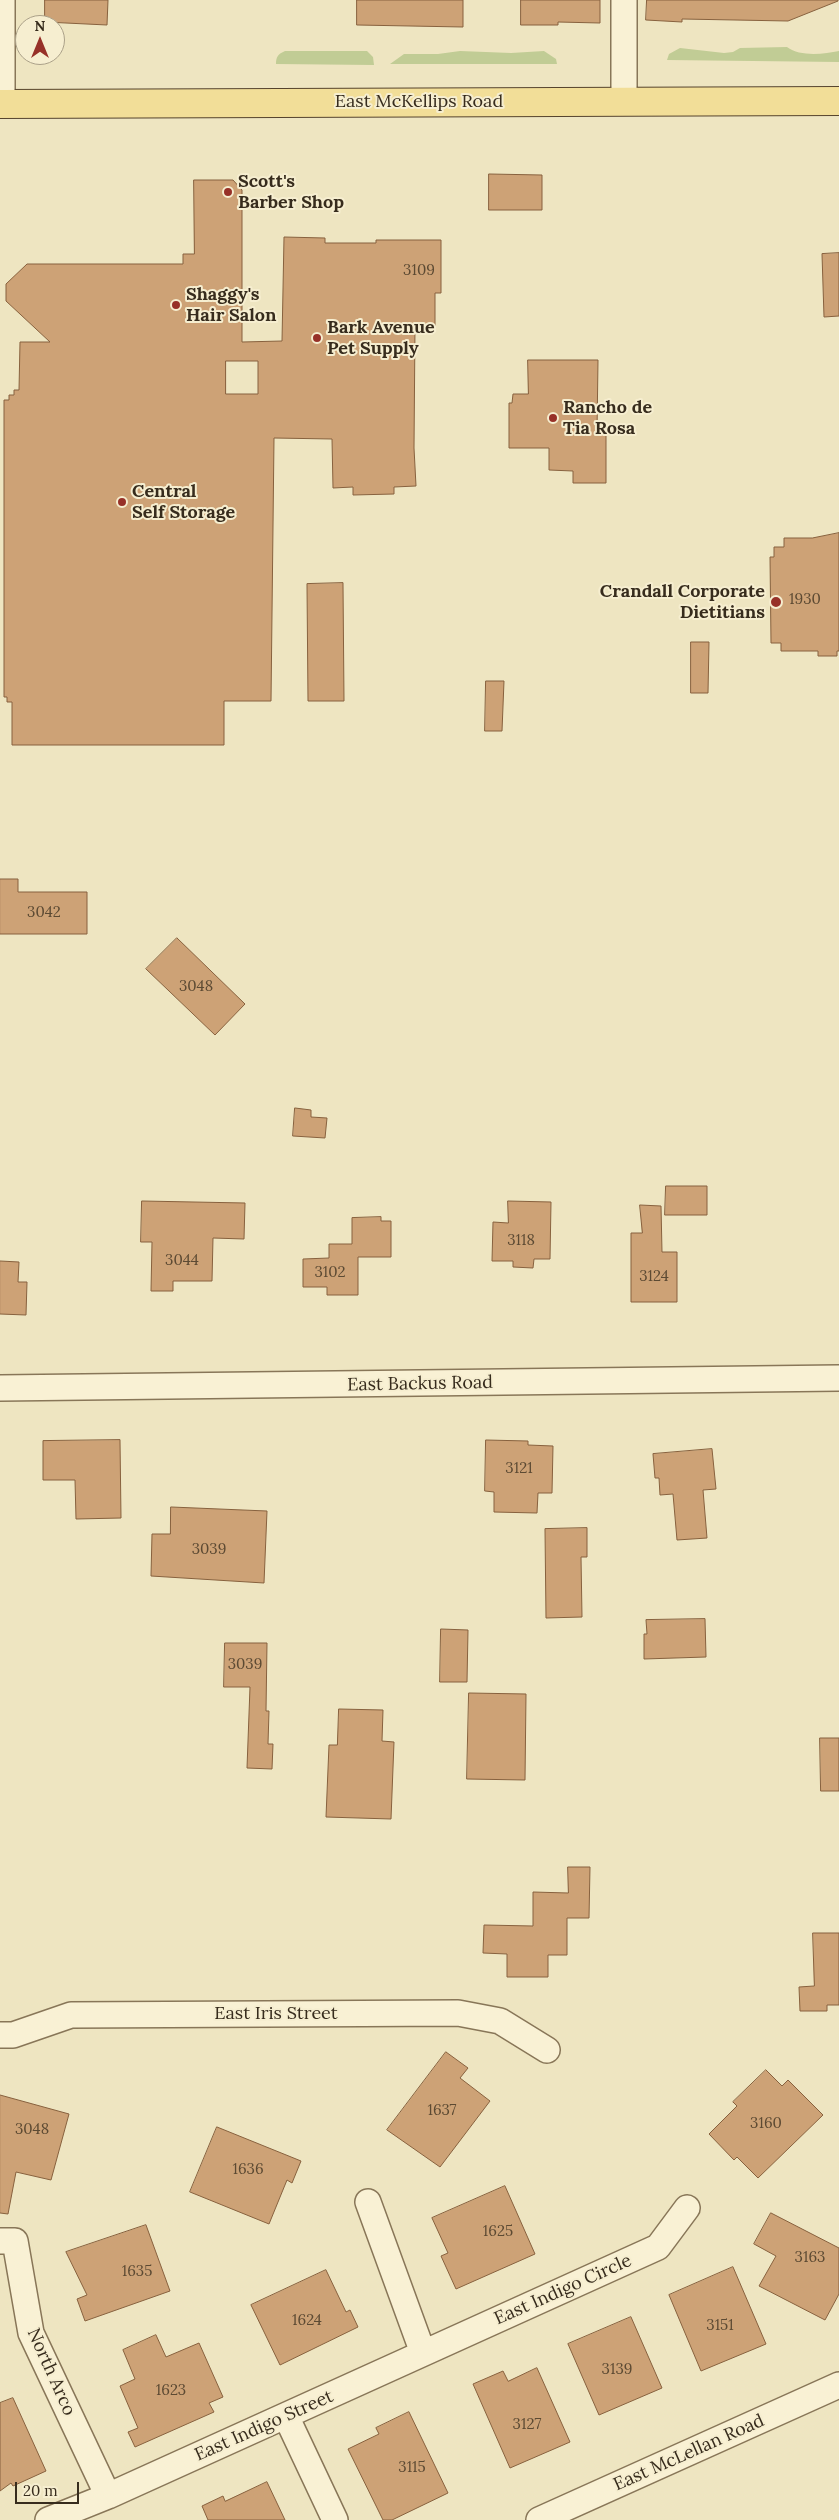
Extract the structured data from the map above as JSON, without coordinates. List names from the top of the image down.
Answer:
{
  "streets": {
    "main road": ["East McKellips Road"],
    "street": [
      "East Backus Road",
      "East Iris Street",
      "East Indigo Circle",
      "North Arco",
      "East Indigo Street",
      "East McLellan Road"
    ]
  },
  "crossings": [
    ["East Indigo Circle", "East Indigo Street"],
    ["North Arco", "East Indigo Street"]
  ],
  "places": [
    "Scott's Barber Shop",
    "Shaggy's Hair Salon",
    "Bark Avenue Pet Supply",
    "Rancho de Tia Rosa",
    "Central Self Storage",
    "Crandall Corporate Dietitians"
  ],
  "house_numbers": [
    "3109",
    "1930",
    "3042",
    "3048",
    "3118",
    "3044",
    "3102",
    "3124",
    "3121",
    "3039",
    "3039",
    "1637",
    "3160",
    "3048",
    "1636",
    "1625",
    "3163",
    "1635",
    "1624",
    "3151",
    "3139",
    "1623",
    "3127",
    "3115"
  ],
  "scale_bar": "20 m",
  "north": "top"
}
